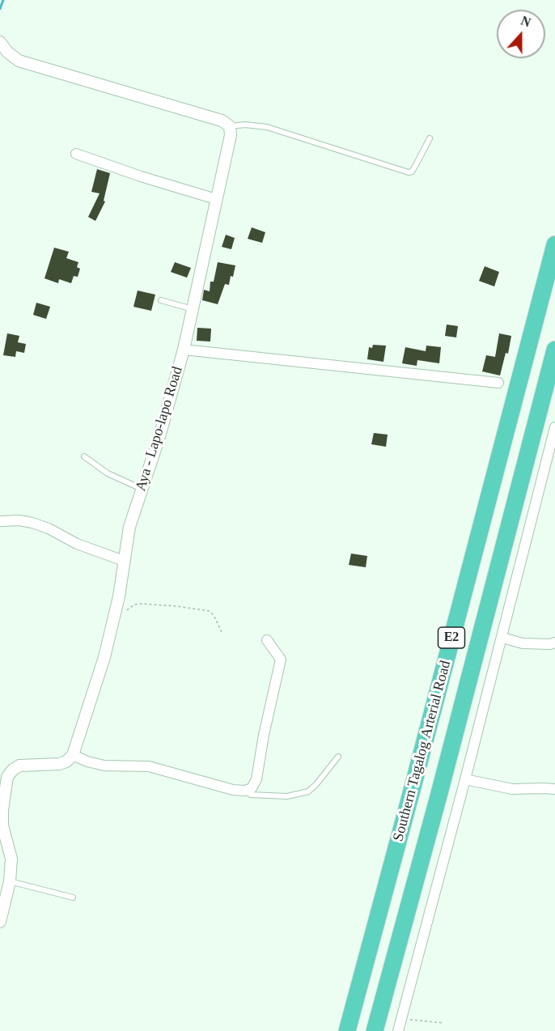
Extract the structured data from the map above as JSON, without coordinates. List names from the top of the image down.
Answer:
{
  "streets": {
    "highway": ["E2", "Southern Tagalog Arterial Road"],
    "street": ["Aya - Lapo-lapo Road"]
  },
  "north": "top"
}
